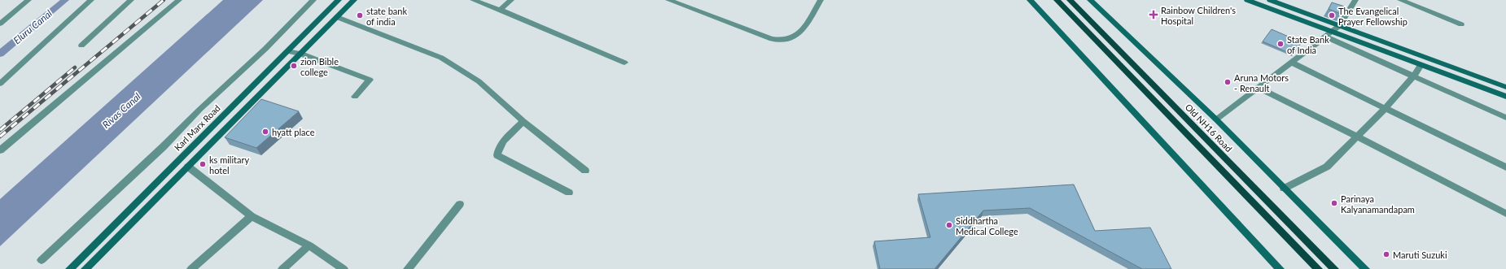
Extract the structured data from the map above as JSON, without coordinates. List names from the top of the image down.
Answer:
{
  "streets": {
    "main road": ["Old NH16 Road"],
    "street": ["Karl Marx Road"]
  },
  "water": ["Eluru Canal", "Rivas Canal"],
  "places": {
    "health": ["Rainbow Children's Hospital"],
    "other": [
      "state bank of india",
      "The Evangelical Prayer Fellowship",
      "State Bank of India",
      "zion Bible college",
      "Aruna Motors - Renault",
      "hyatt place",
      "ks military hotel",
      "Parinaya Kalyanamandapam",
      "Siddhartha Medical College",
      "Maruti Suzuki"
    ]
  }
}
